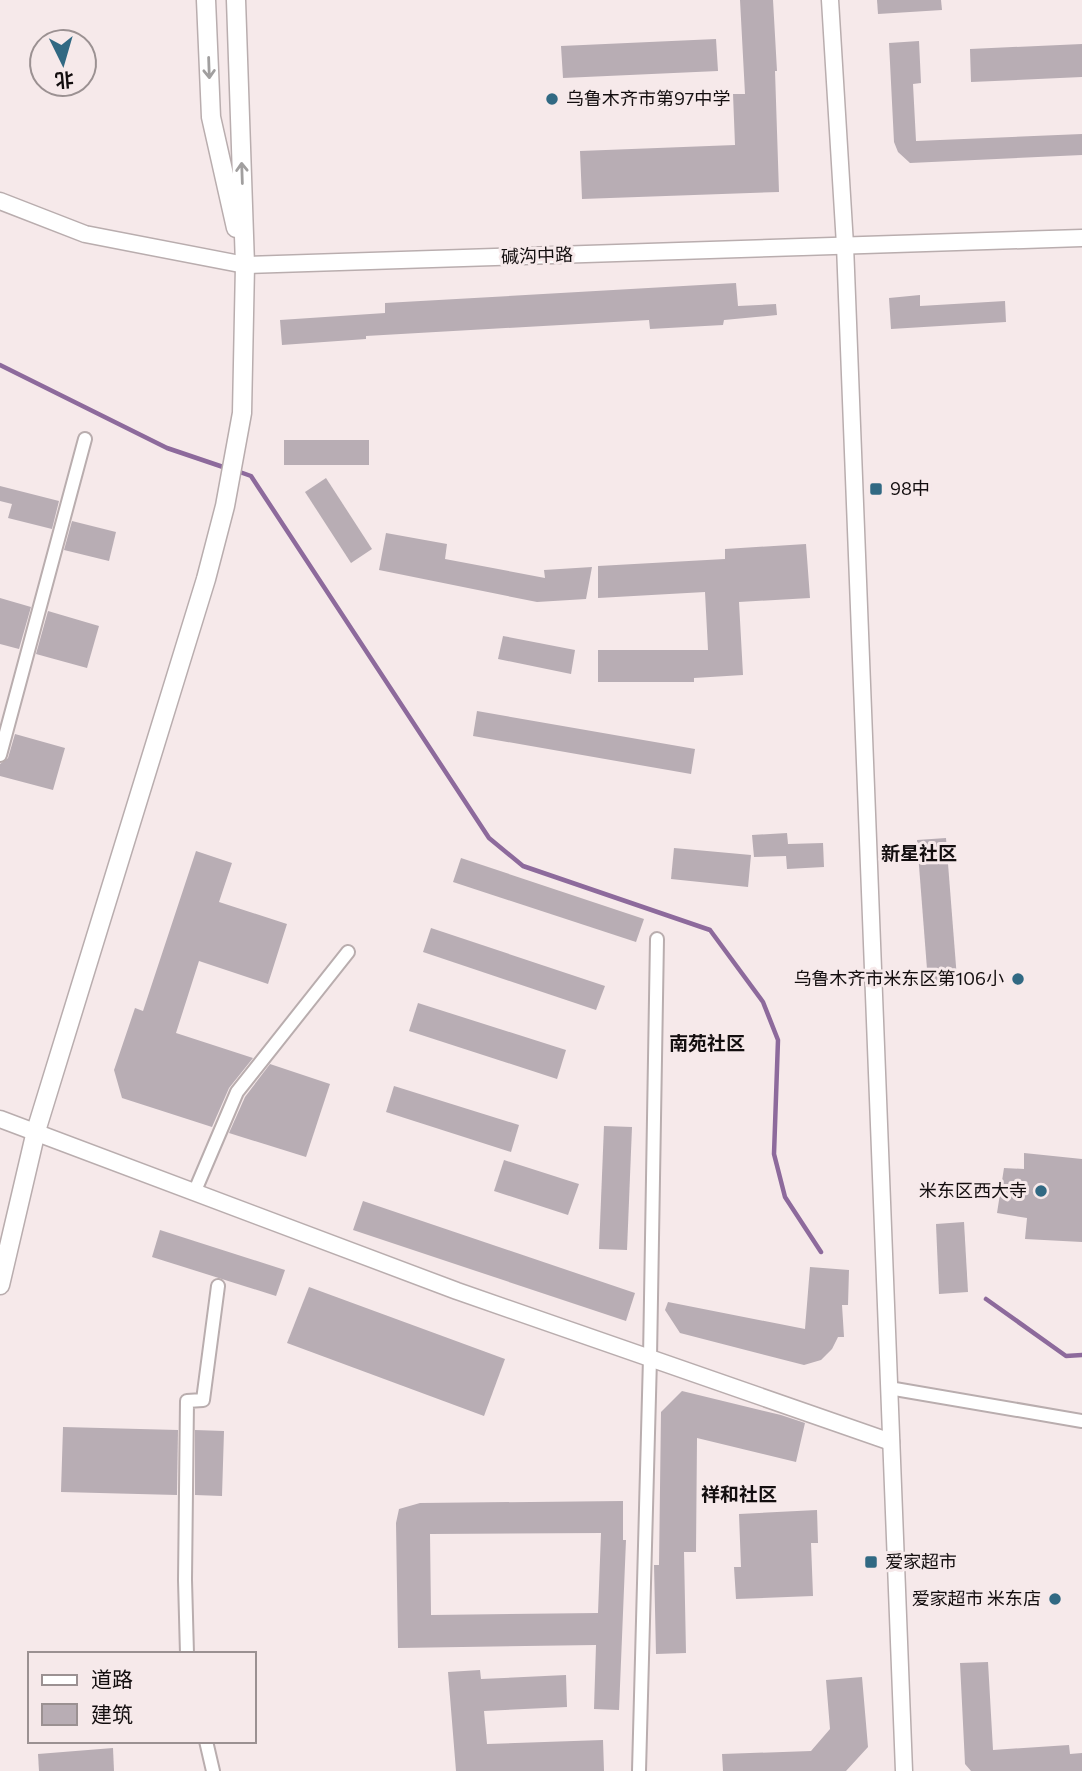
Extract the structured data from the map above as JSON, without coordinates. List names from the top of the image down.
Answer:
{
  "streets": {
    "street": ["碱沟中路"]
  },
  "districts": ["新星社区", "南苑社区", "祥和社区"],
  "places": {
    "other": [
      "乌鲁木齐市第97中学",
      "乌鲁木齐市米东区第106小",
      "米东区西大寺",
      "爱家超市 米东店"
    ],
    "transit": ["98中", "爱家超市"]
  },
  "legend": ["道路", "建筑"],
  "north": "bottom"
}
